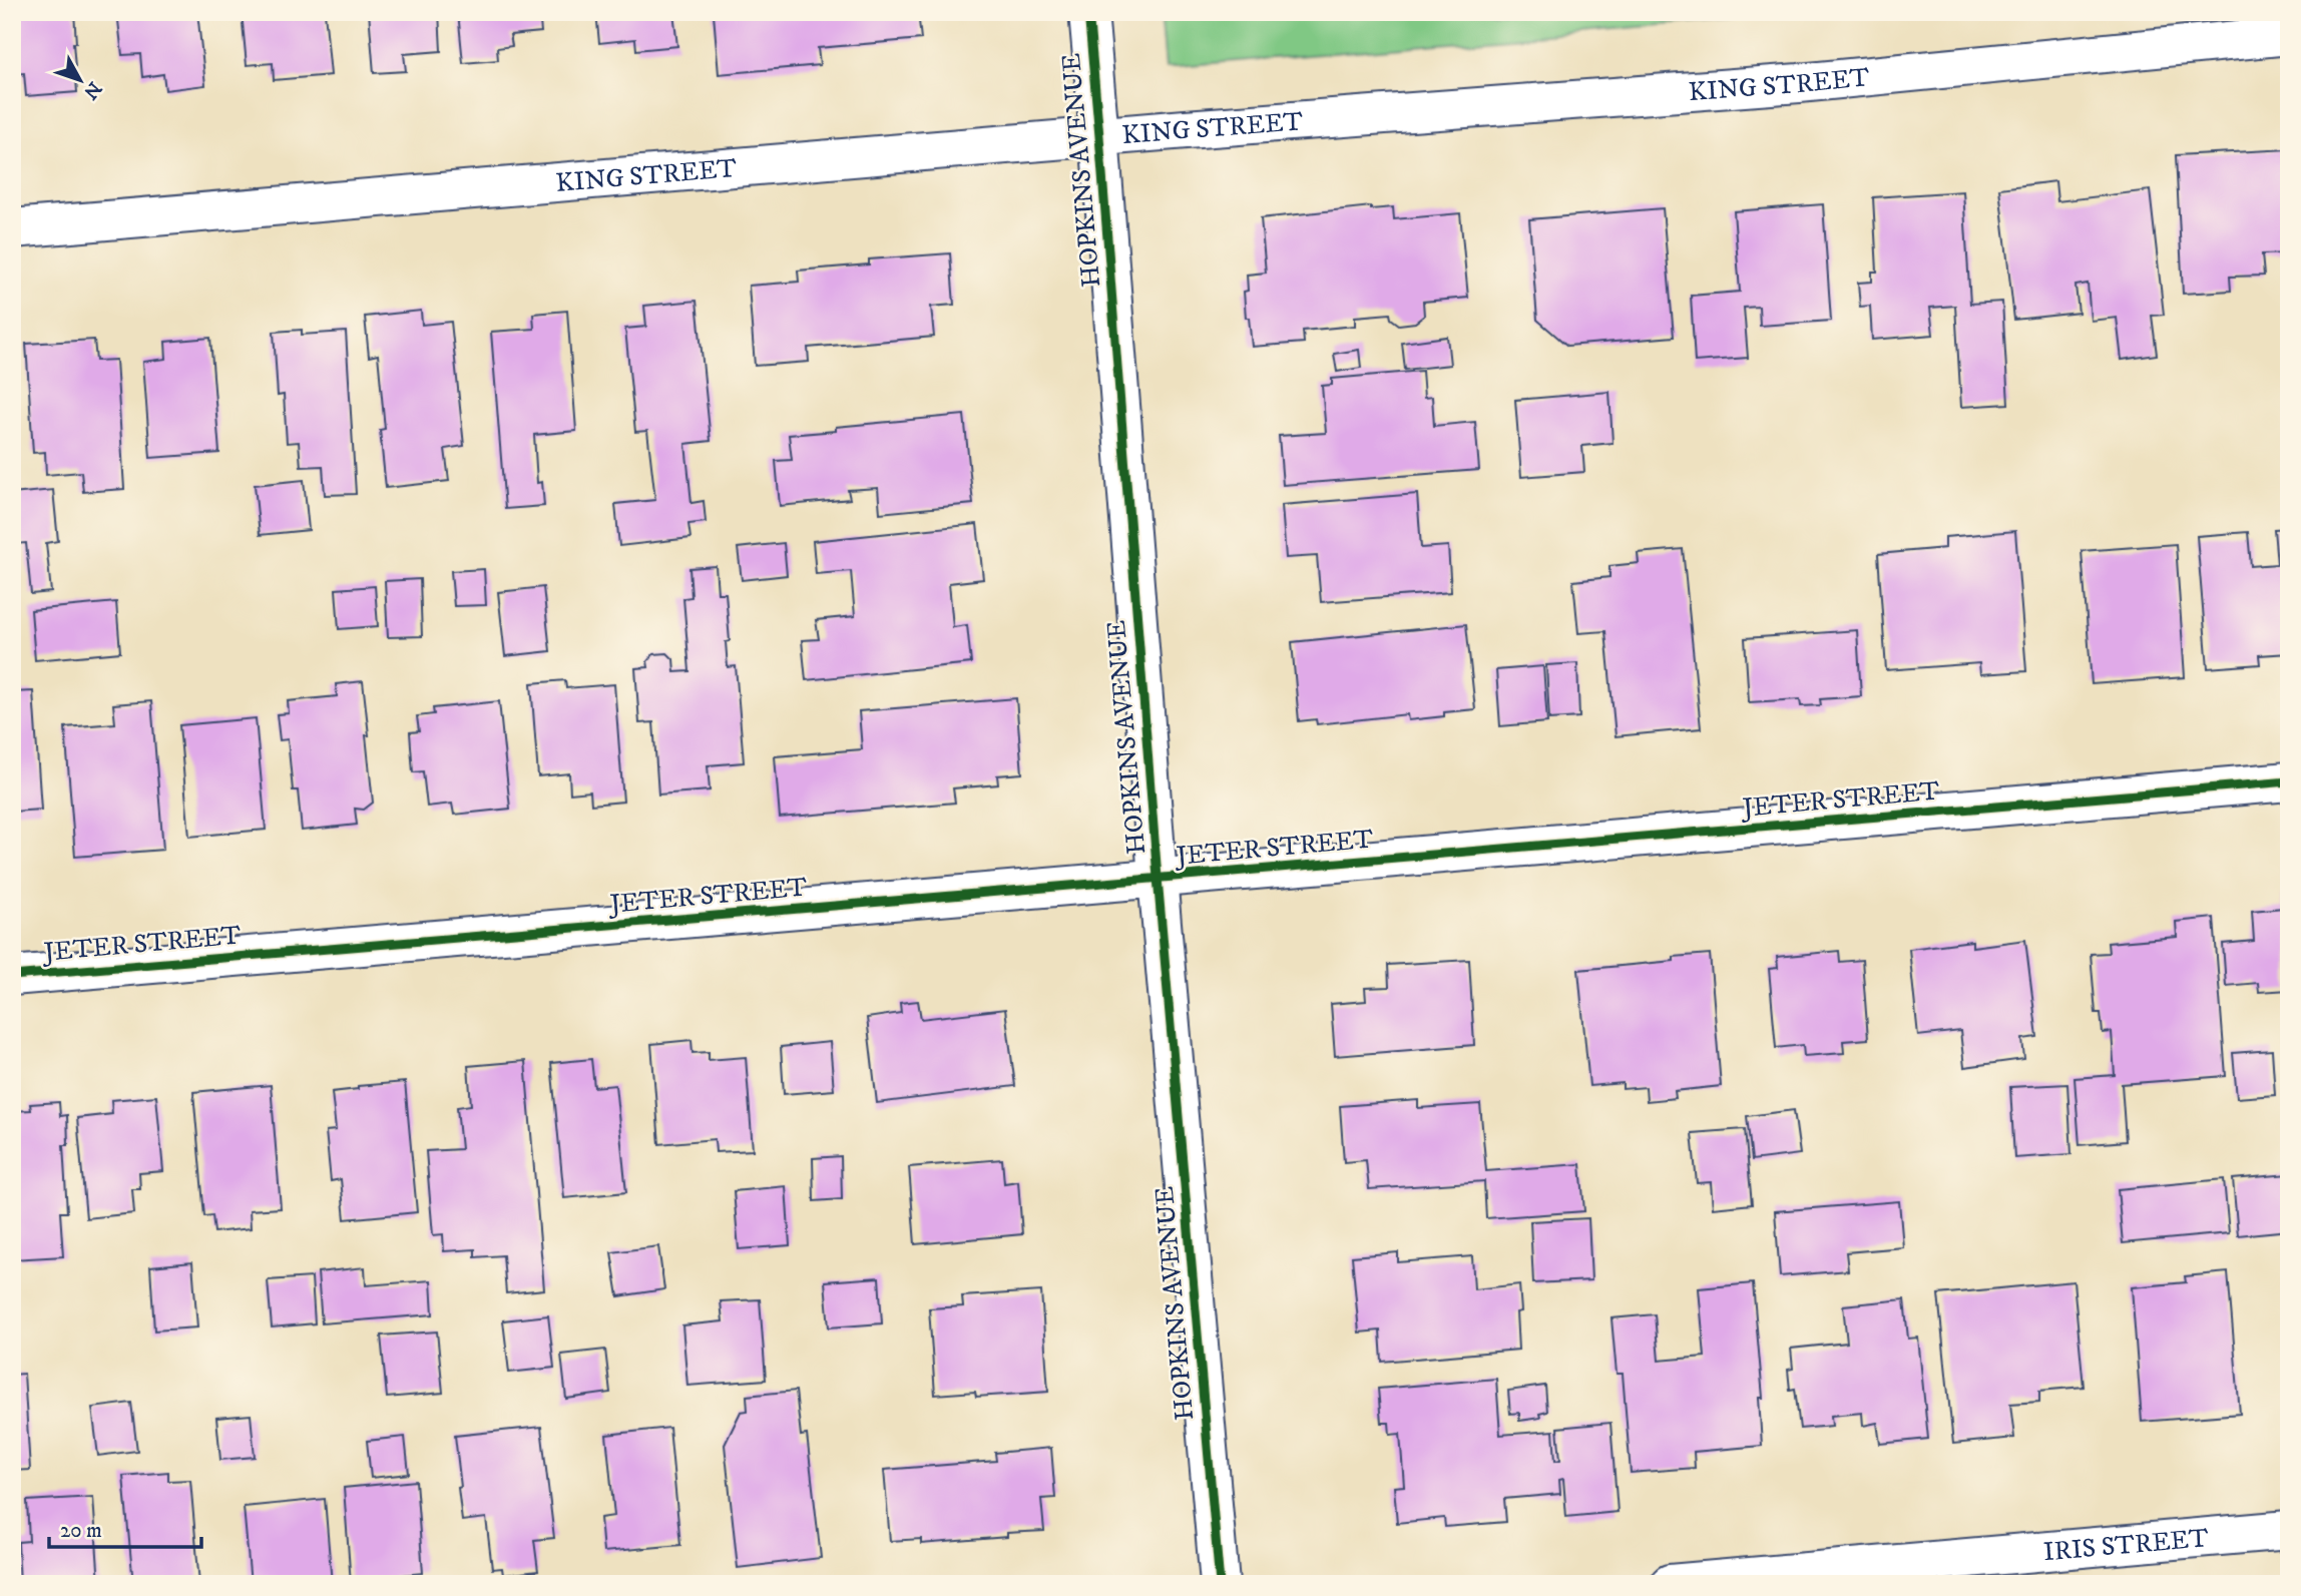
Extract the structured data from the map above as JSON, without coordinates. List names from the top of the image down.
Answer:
{
  "streets": {
    "street": [
      "KING STREET",
      "HOPKINS AVENUE",
      "JETER STREET",
      "IRIS STREET"
    ]
  },
  "crossings": [
    ["KING STREET", "HOPKINS AVENUE"],
    ["HOPKINS AVENUE", "JETER STREET"]
  ],
  "scale_bar": "20 m",
  "north": "bottom right"
}
